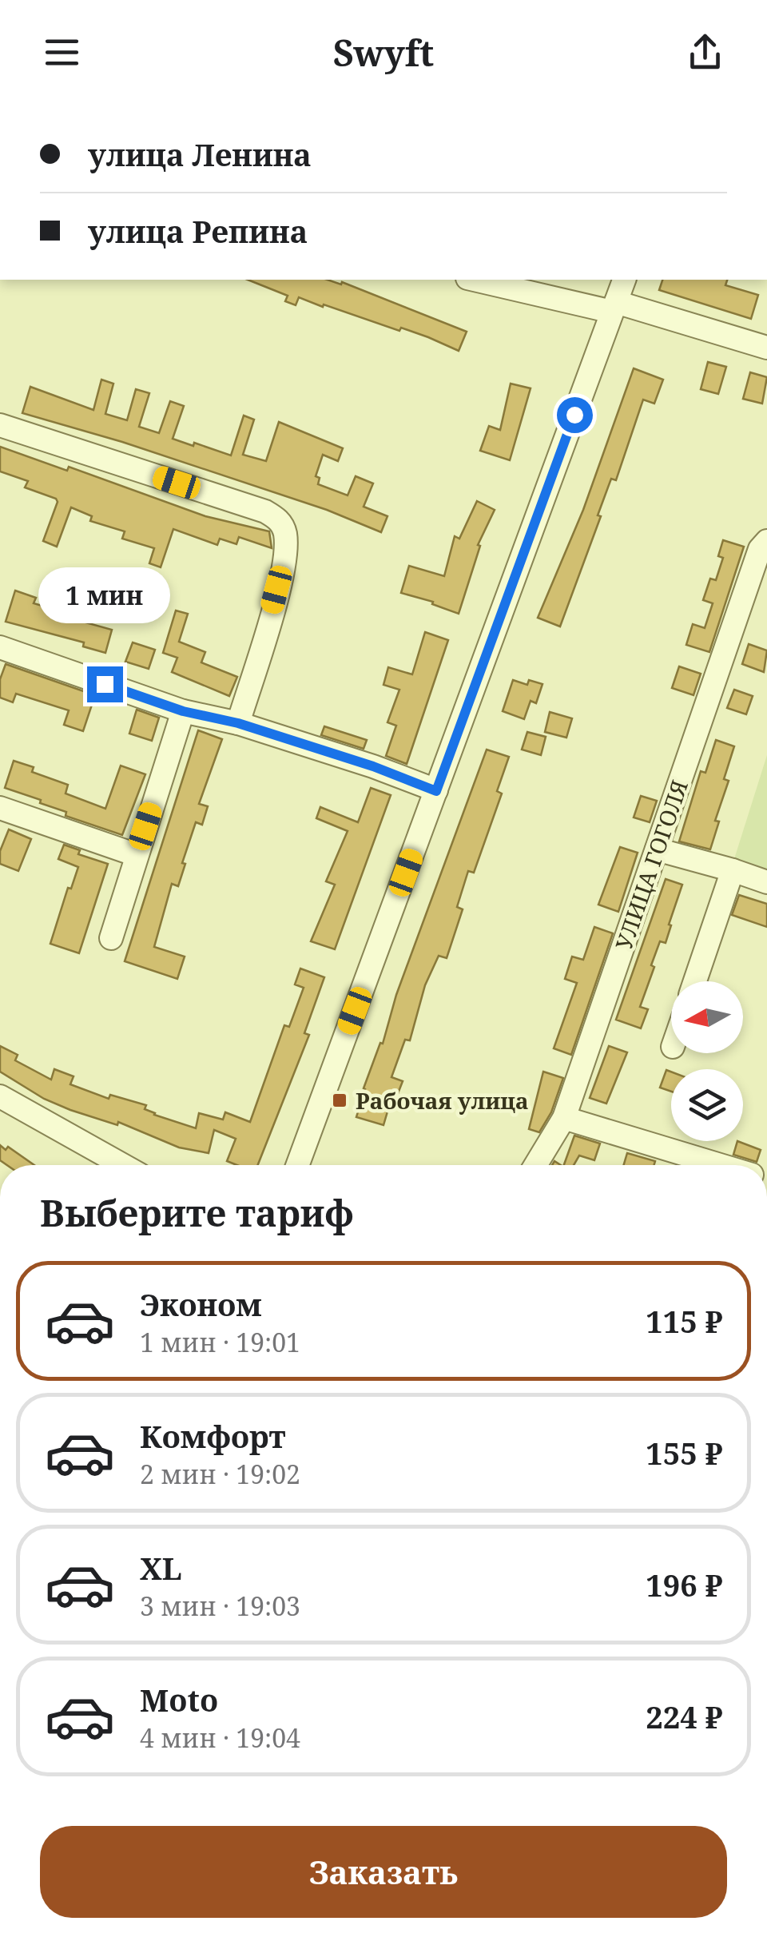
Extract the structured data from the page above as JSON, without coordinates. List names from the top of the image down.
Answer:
{
  "streets": {
    "street": ["УЛИЦА ГОГОЛЯ"]
  },
  "places": {
    "transit": ["Рабочая улица"]
  },
  "north": "left",
  "page": {
    "header": "Swyft",
    "banner": ["улица Ленина", "улица Репина"],
    "bubble": "1 мин",
    "heading": "Выберите тариф",
    "list": [
      {
        "name": "Эконом",
        "note": "1 мин · 19:01",
        "value": "115 ₽"
      },
      {
        "name": "Комфорт",
        "note": "2 мин · 19:02",
        "value": "155 ₽"
      },
      {
        "name": "XL",
        "note": "3 мин · 19:03",
        "value": "196 ₽"
      },
      {
        "name": "Moto",
        "note": "4 мин · 19:04",
        "value": "224 ₽"
      }
    ],
    "buttons": "Заказать"
  }
}
